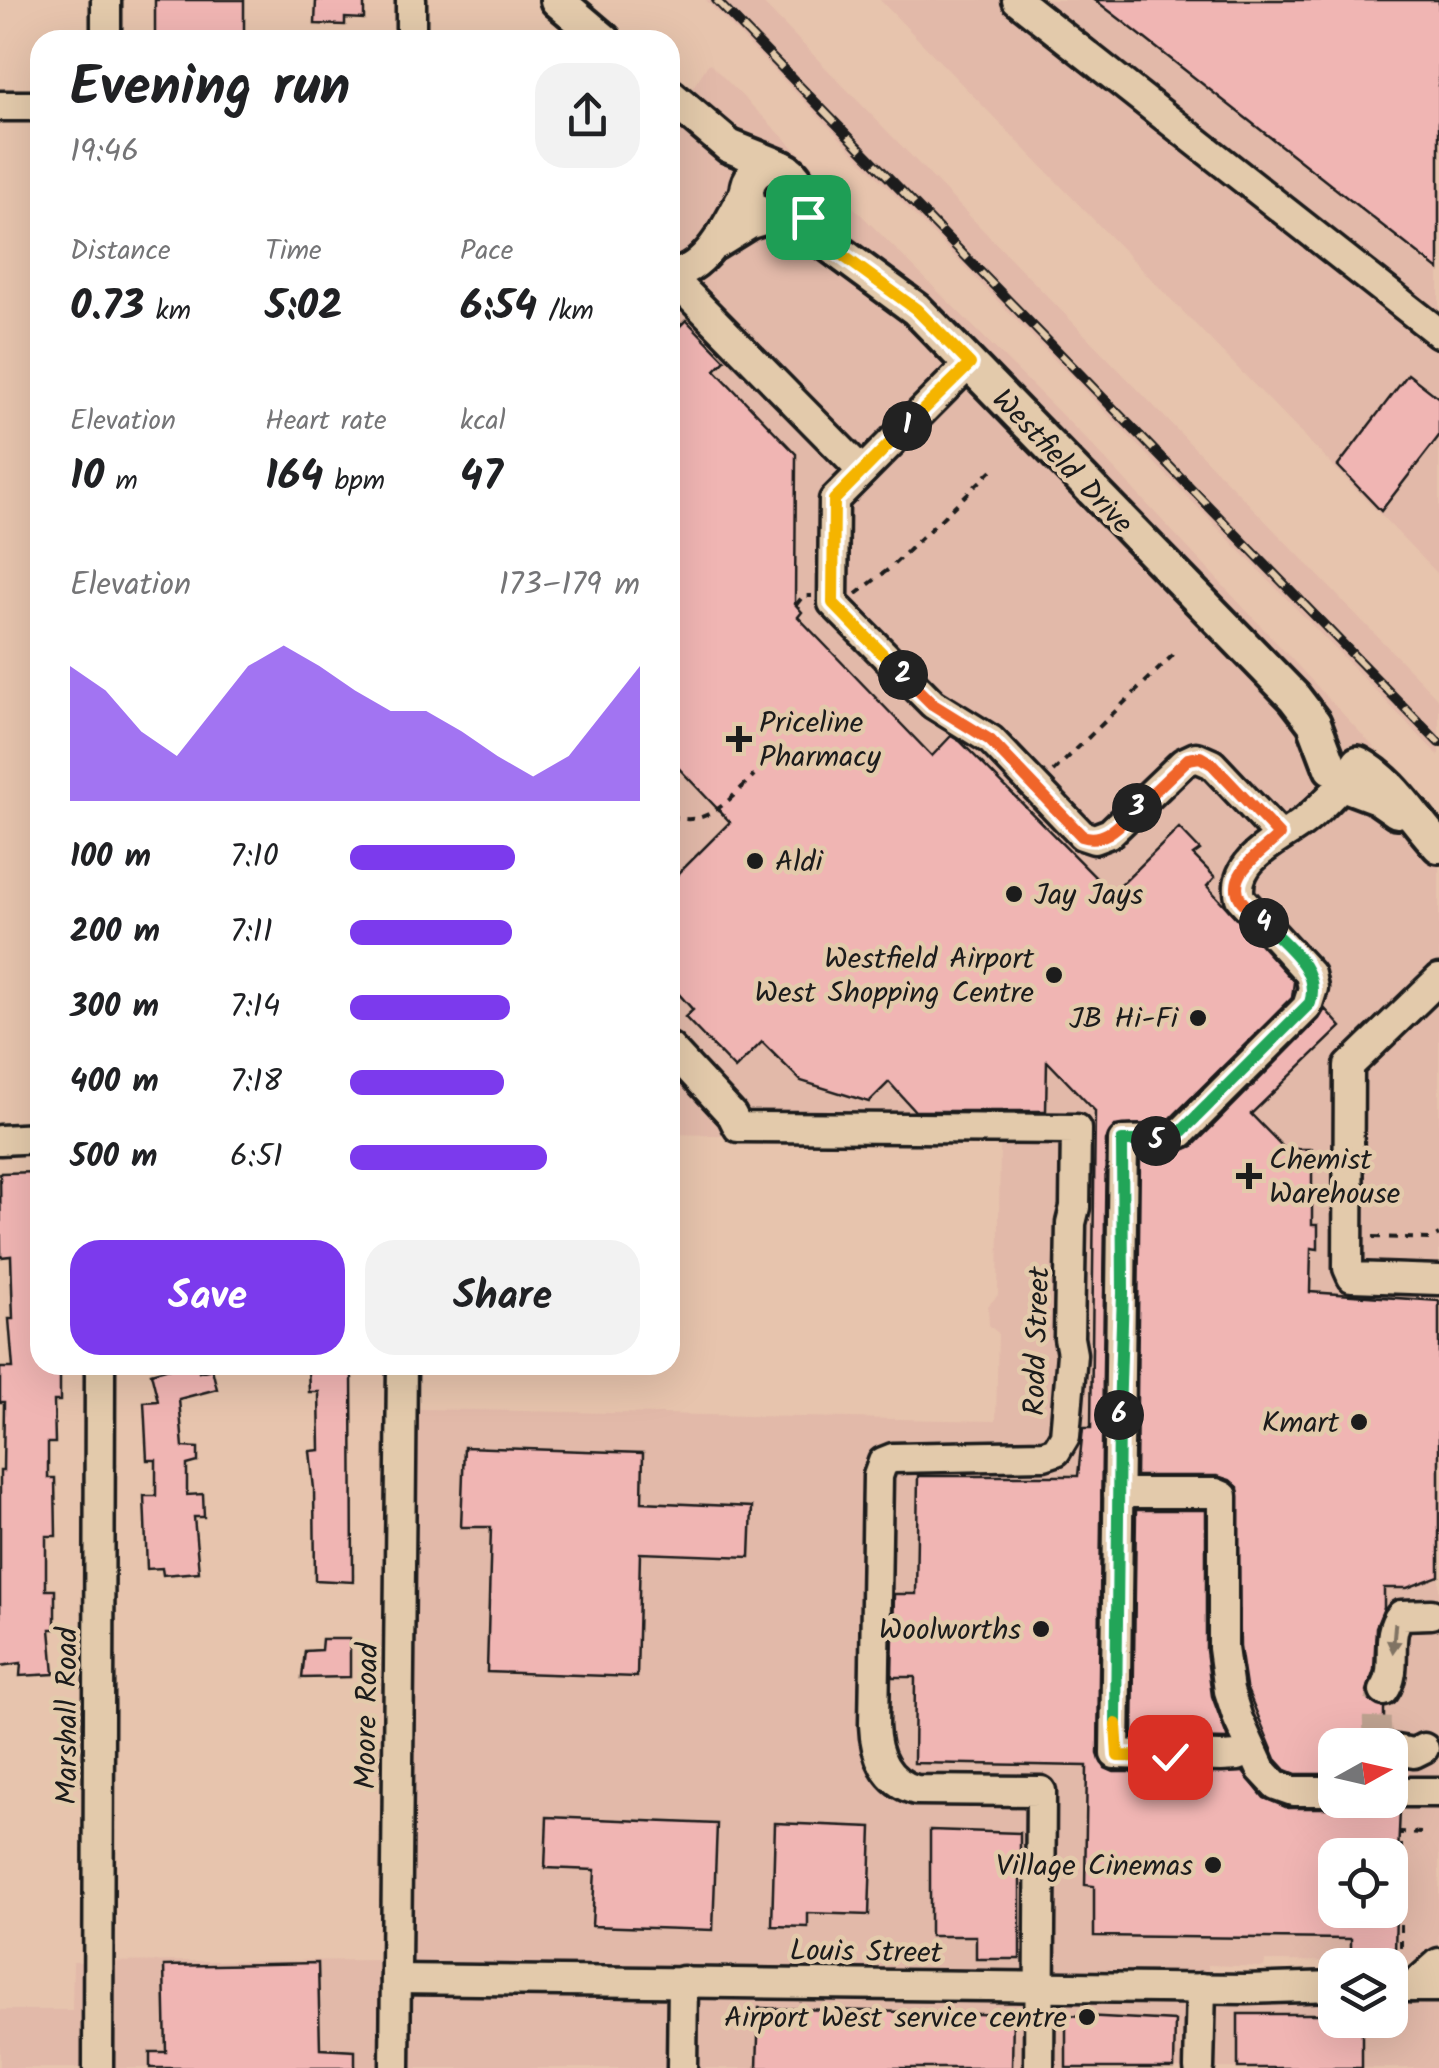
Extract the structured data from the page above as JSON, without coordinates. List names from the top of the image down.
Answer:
{
  "streets": {
    "main road": ["Westfield Drive"],
    "street": [
      "Rodd Street",
      "Marshall Road",
      "Moore Road",
      "Louis Street"
    ]
  },
  "crossings": [
    ["Rodd Street", "Louis Street"],
    ["Moore Road", "Louis Street"]
  ],
  "places": {
    "health": ["Priceline Pharmacy", "Chemist Warehouse"],
    "other": [
      "Aldi",
      "Jay Jays",
      "Westfield Airport West Shopping Centre",
      "JB Hi-Fi",
      "Kmart",
      "Woolworths",
      "Village Cinemas",
      "Airport West service centre"
    ]
  },
  "north": "right",
  "page": {
    "heading": ["Evening run", "19:46"],
    "stats": [
      ["Distance", "0.73 km"],
      ["Time", "5:02"],
      ["Pace", "6:54 /km"],
      ["Elevation", "10 m"],
      ["Heart rate", "164 bpm"],
      ["kcal", "47"]
    ],
    "pins": [
      "1",
      "2",
      "3",
      "4",
      "5",
      "6"
    ],
    "chart": ["Elevation", "173–179 m"],
    "list": [
      {
        "name": "100 m",
        "note": "7:10"
      },
      {
        "name": "200 m",
        "note": "7:11"
      },
      {
        "name": "300 m",
        "note": "7:14"
      },
      {
        "name": "400 m",
        "note": "7:18"
      },
      {
        "name": "500 m",
        "note": "6:51"
      }
    ],
    "buttons": ["Save", "Share"]
  }
}
